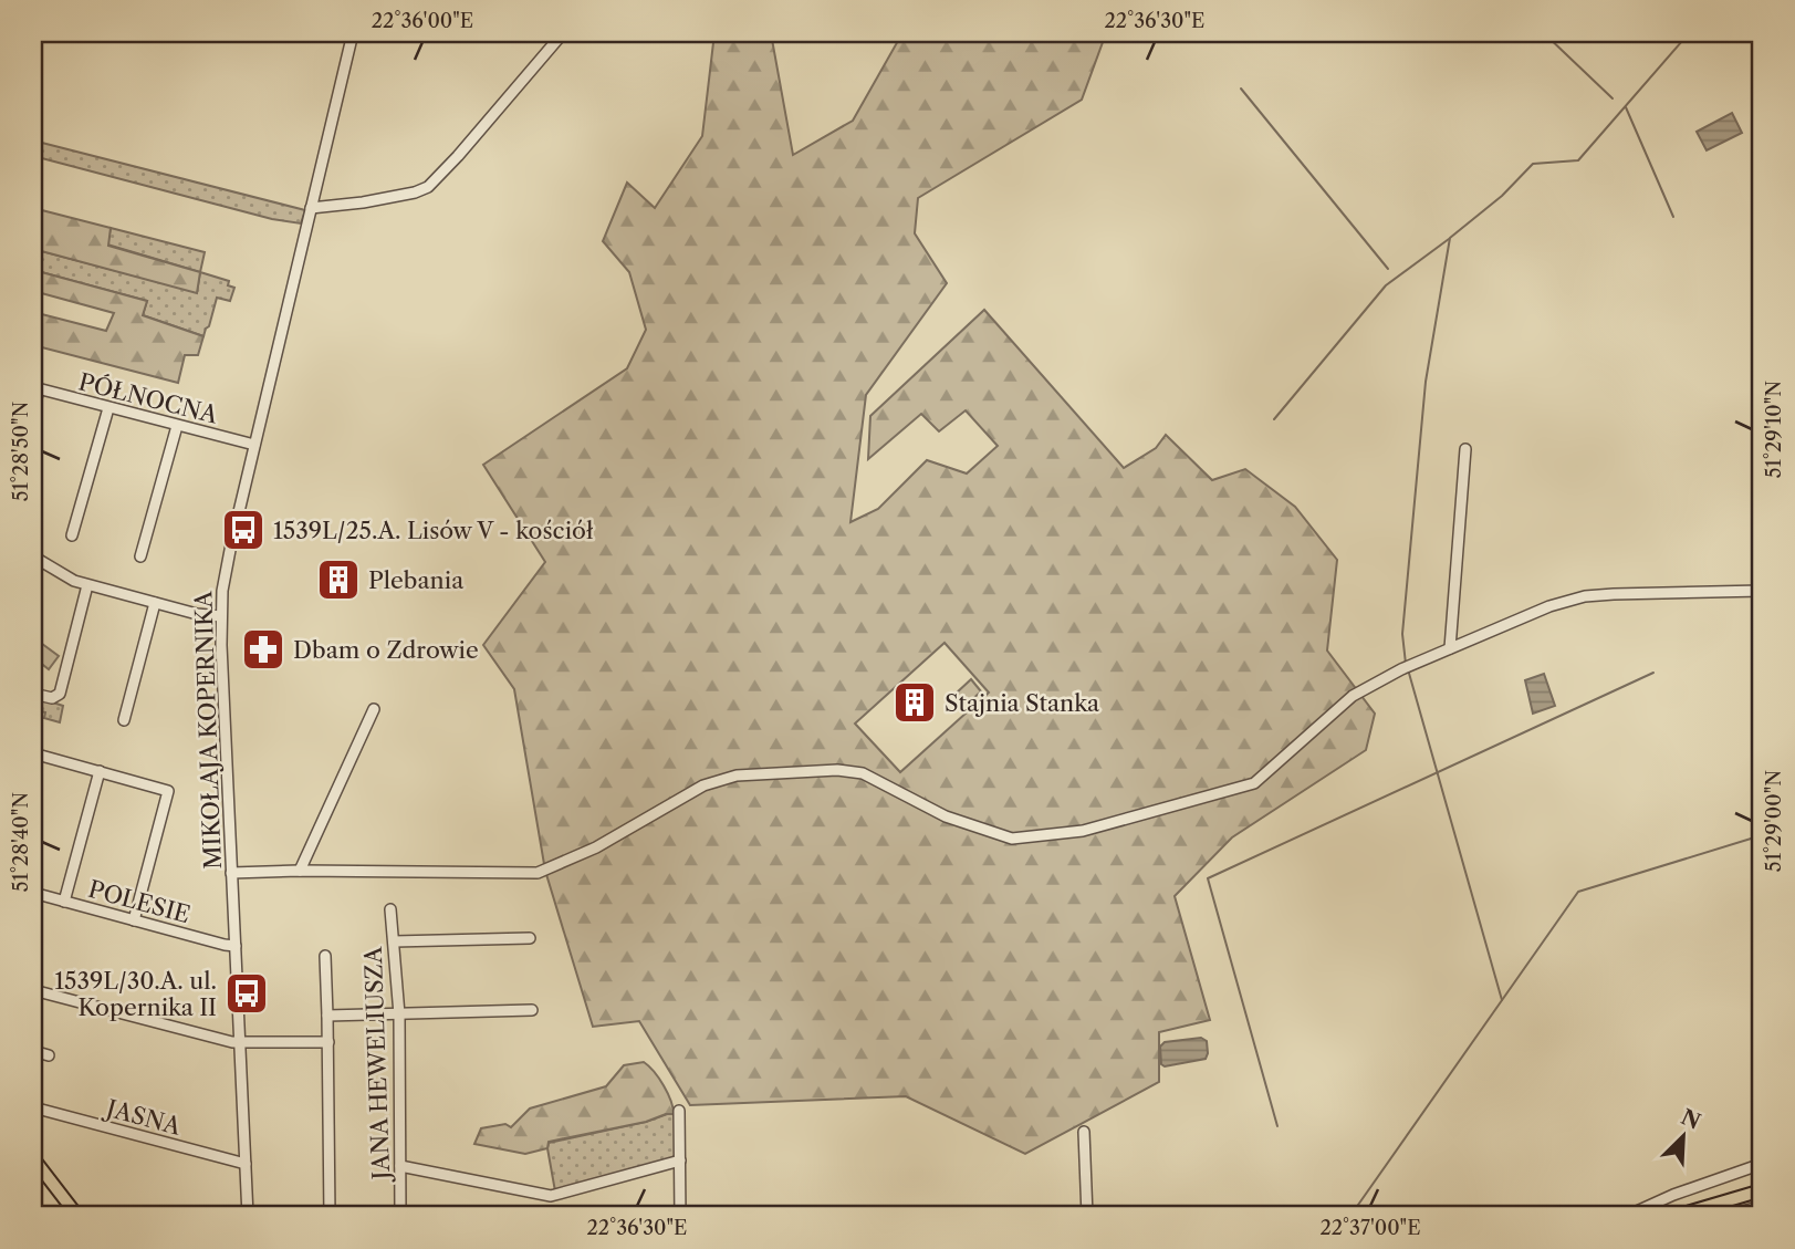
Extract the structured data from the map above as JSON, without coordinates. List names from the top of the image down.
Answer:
{
  "streets": {
    "street": [
      "PÓŁNOCNA",
      "MIKOŁAJA KOPERNIKA",
      "POLESIE",
      "JANA HEWELIUSZA",
      "JASNA"
    ]
  },
  "crossings": [
    ["PÓŁNOCNA", "MIKOŁAJA KOPERNIKA"],
    ["MIKOŁAJA KOPERNIKA", "POLESIE"],
    ["MIKOŁAJA KOPERNIKA", "JASNA"]
  ],
  "places": {
    "bus stop": ["1539L/25.A. Lisów V - kościół", "1539L/30.A. ul. Kopernika II"],
    "building": ["Plebania", "Stajnia Stanka"],
    "pharmacy": ["Dbam o Zdrowie"]
  },
  "north": "top right",
  "coordinates": [
    "22°36'00\"E",
    "22°36'30\"E",
    "51°29'10\"N",
    "51°28'50\"N",
    "51°29'00\"N",
    "51°28'40\"N",
    "22°37'00\"E"
  ]
}
